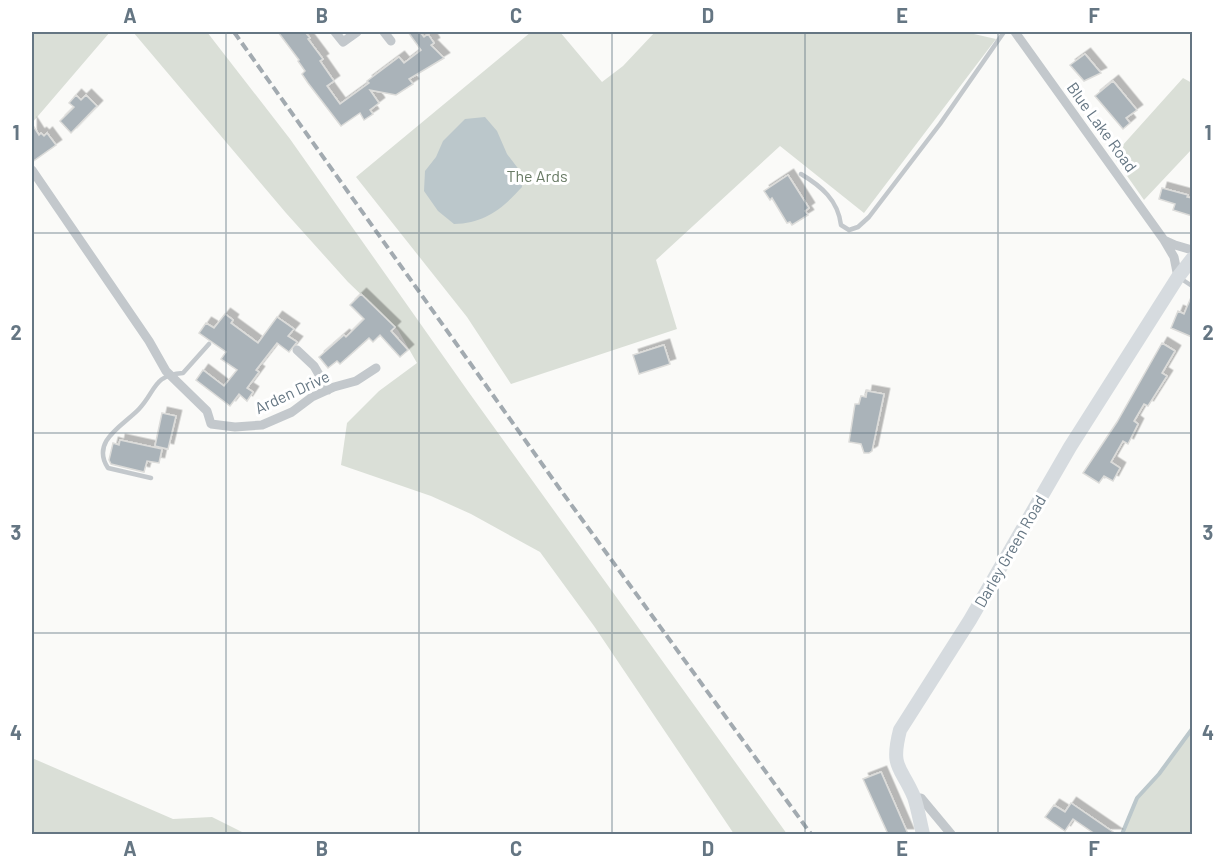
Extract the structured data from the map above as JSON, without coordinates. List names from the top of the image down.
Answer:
{
  "streets": {
    "street": ["Blue Lake Road", "Arden Drive", "Darley Green Road"]
  },
  "crossings": [
    ["Blue Lake Road", "Darley Green Road"]
  ],
  "parks": ["The Ards"],
  "grid": {
    "columns": [
      "A",
      "B",
      "C",
      "D",
      "E",
      "F"
    ],
    "rows": [
      "1",
      "2",
      "3",
      "4"
    ]
  }
}
